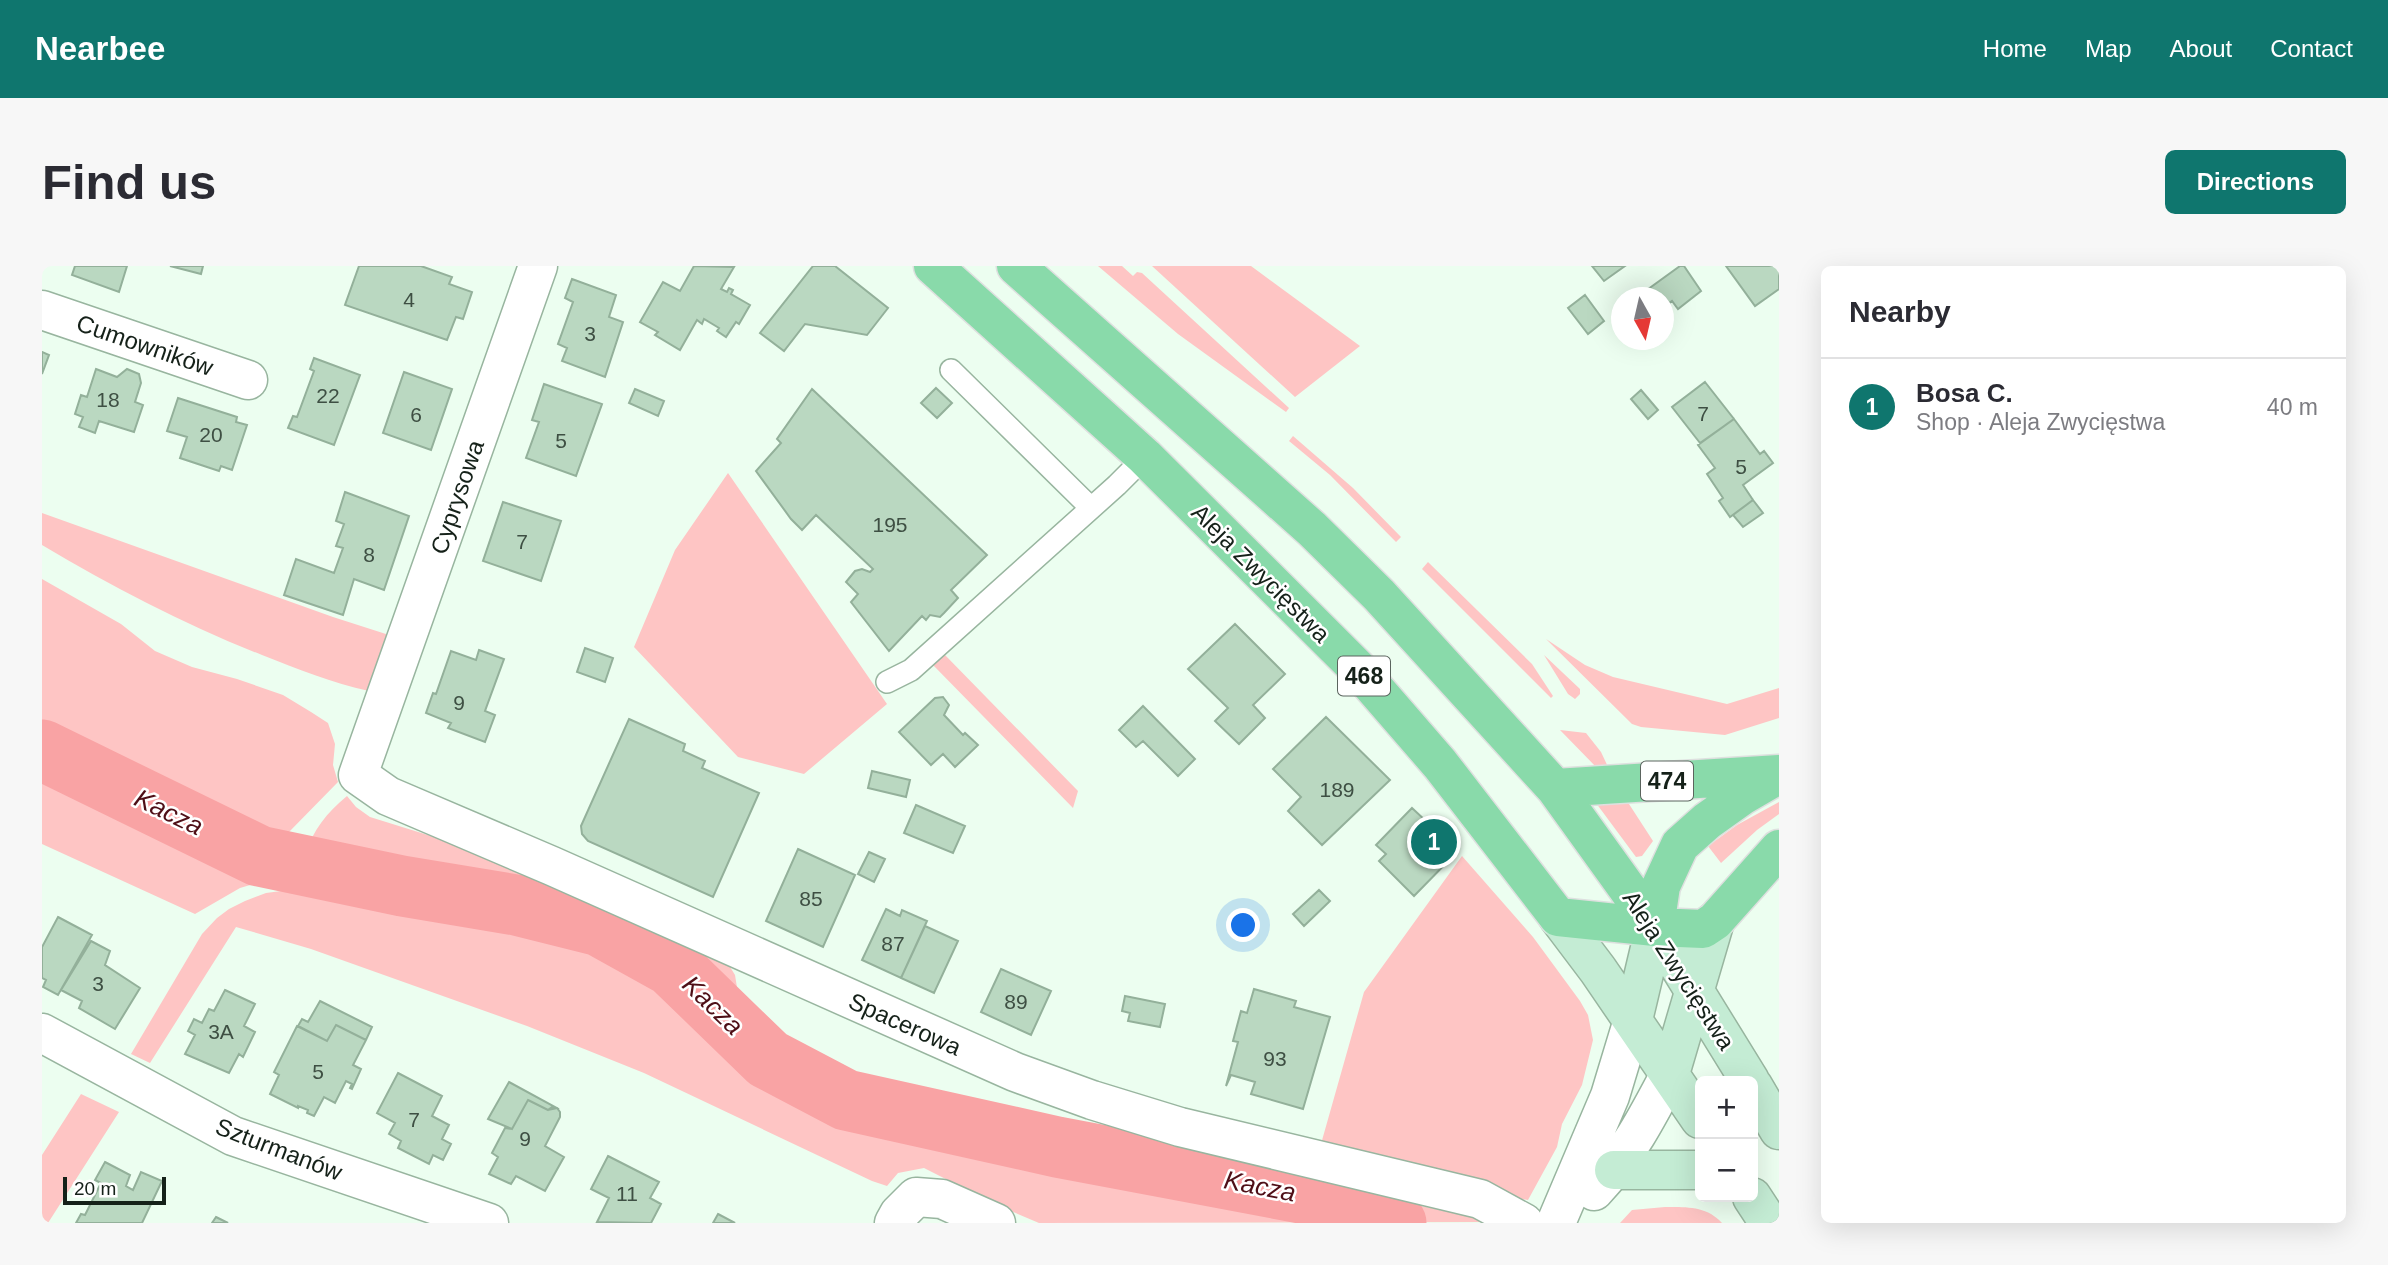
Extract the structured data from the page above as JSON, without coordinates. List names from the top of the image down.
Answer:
{
  "streets": {
    "main road": ["Aleja Zwycięstwa", "468", "474"],
    "street": [
      "Cumowników",
      "Cyprysowa",
      "Spacerowa",
      "Szturmanów"
    ]
  },
  "crossings": [
    ["Cyprysowa", "Spacerowa"],
    ["Aleja Zwycięstwa", "474"]
  ],
  "water": ["Kacza"],
  "house_numbers": [
    "4",
    "3",
    "22",
    "18",
    "7",
    "6",
    "20",
    "5",
    "5",
    "195",
    "7",
    "8",
    "9",
    "189",
    "85",
    "87",
    "3",
    "89",
    "3A",
    "93",
    "5",
    "7",
    "9",
    "11"
  ],
  "scale_bar": "20 m",
  "north": "bottom",
  "page": {
    "header": "Nearbee",
    "nav": [
      "Home",
      "Map",
      "About",
      "Contact"
    ],
    "buttons": "Directions",
    "title": "Find us",
    "heading": "Nearby",
    "list": [
      {
        "mark": "1",
        "name": "Bosa C.",
        "note": "Shop · Aleja Zwycięstwa",
        "value": "40 m"
      }
    ],
    "pins": "1",
    "map_buttons": ["+", "−"],
    "scale": "20 m"
  }
}
